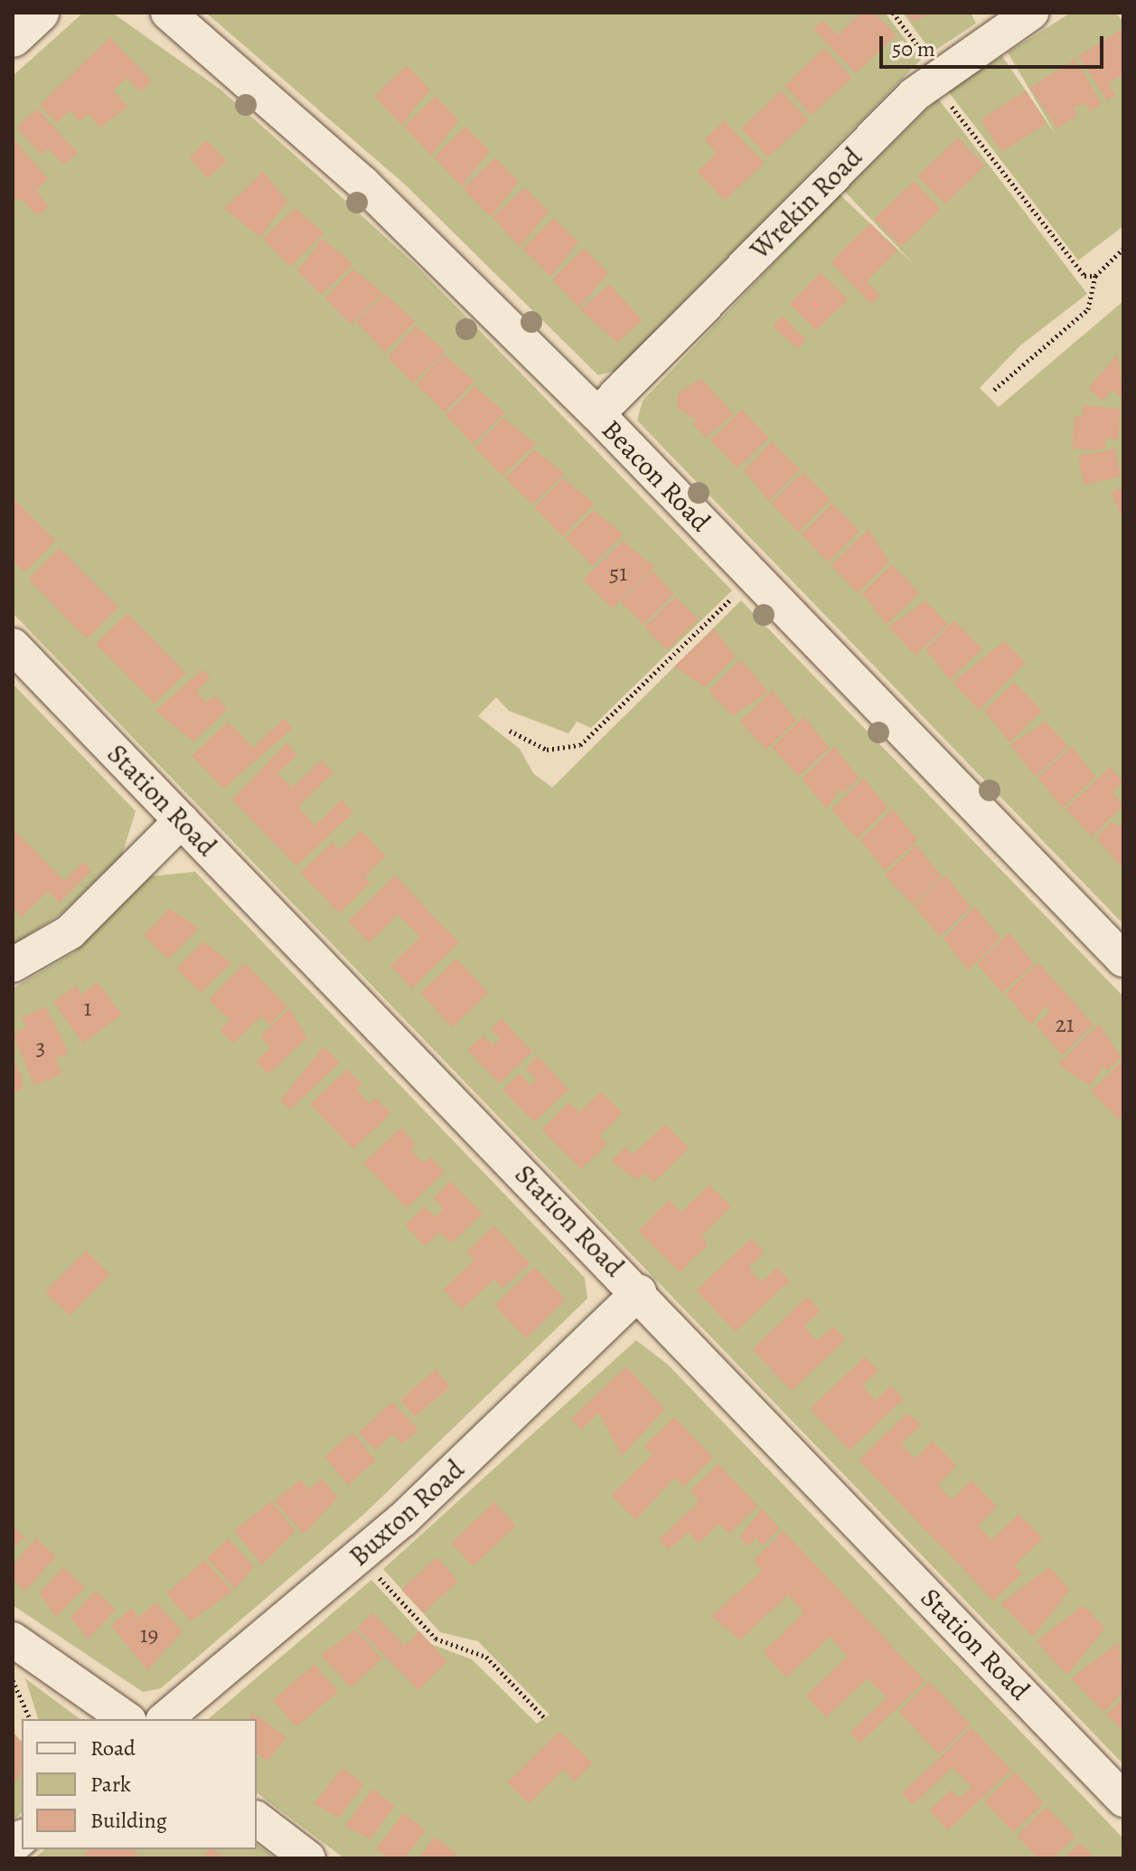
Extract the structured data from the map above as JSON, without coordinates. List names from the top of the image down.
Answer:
{
  "streets": {
    "street": [
      "Wrekin Road",
      "Beacon Road",
      "Station Road",
      "Buxton Road"
    ]
  },
  "crossings": [
    ["Wrekin Road", "Beacon Road"],
    ["Station Road", "Buxton Road"]
  ],
  "house_numbers": [
    "51",
    "1",
    "21",
    "3",
    "19"
  ],
  "legend": ["Road", "Park", "Building"],
  "scale_bar": "50 m"
}
